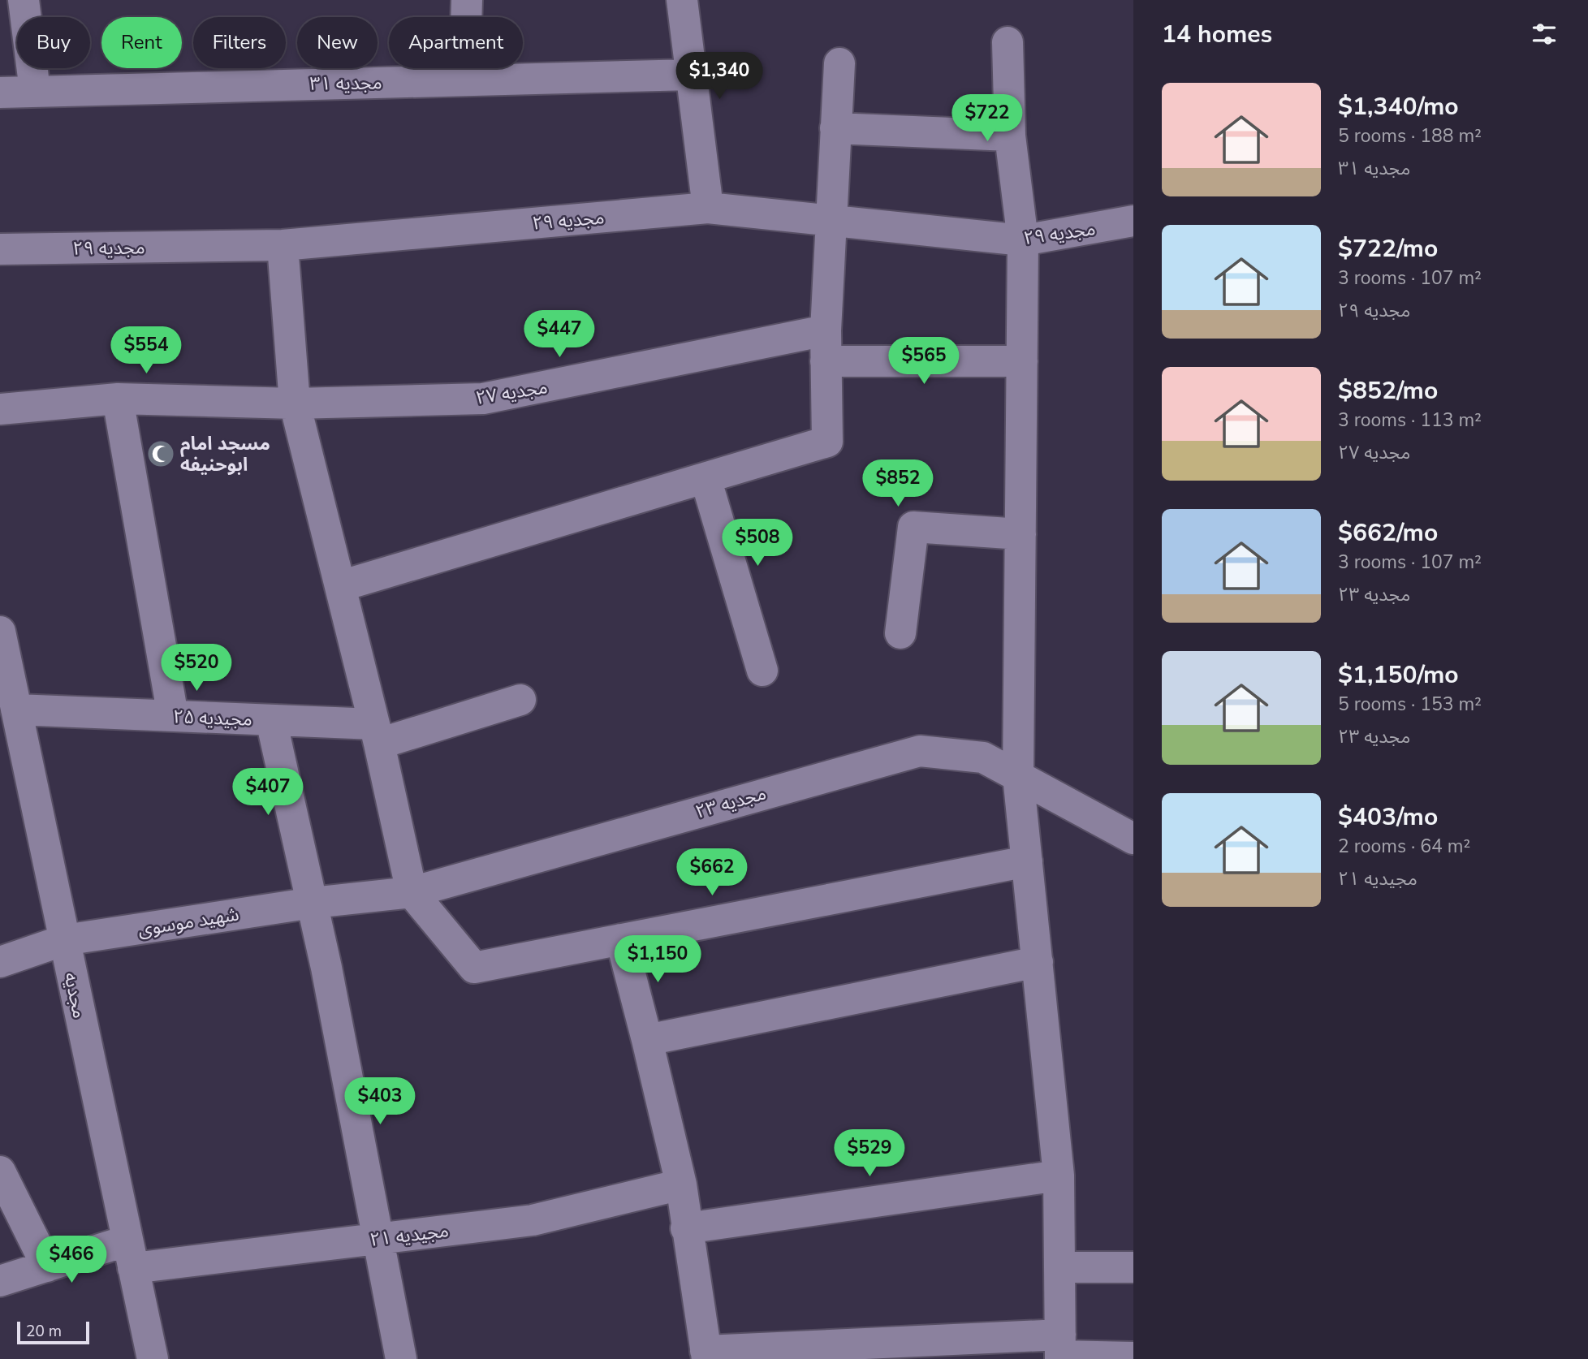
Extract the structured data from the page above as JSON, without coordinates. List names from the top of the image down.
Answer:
{
  "streets": {
    "street": [
      "مجدیه ۳۱",
      "مجدیه ۲۹",
      "مجدیه ۲۷",
      "مجیدیه ۲۵",
      "مجدیه ۲۳",
      "شهید موسوی",
      "مجدیه",
      "مجیدیه ۲۱"
    ]
  },
  "crossings": [
    ["مجیدیه ۲۵", "مجدیه"],
    ["مجدیه ۲۳", "شهید موسوی"],
    ["شهید موسوی", "مجدیه"],
    ["مجدیه", "مجیدیه ۲۱"]
  ],
  "places": {
    "mosque": ["مسجد امام ابوحنیفه"]
  },
  "scale_bar": "20 m",
  "page": {
    "heading": "14 homes",
    "chip": [
      "Buy",
      "Rent",
      "Filters",
      "New",
      "Apartment"
    ],
    "price": [
      "$1,340",
      "$722",
      "$447",
      "$554",
      "$565",
      "$852",
      "$508",
      "$520",
      "$407",
      "$662",
      "$1,150",
      "$403",
      "$529",
      "$466"
    ],
    "list": [
      {
        "name": "$1,340/mo",
        "note": "5 rooms · 188 m² · مجدیه ۳۱"
      },
      {
        "name": "$722/mo",
        "note": "3 rooms · 107 m² · مجدیه ۲۹"
      },
      {
        "name": "$852/mo",
        "note": "3 rooms · 113 m² · مجدیه ۲۷"
      },
      {
        "name": "$662/mo",
        "note": "3 rooms · 107 m² · مجدیه ۲۳"
      },
      {
        "name": "$1,150/mo",
        "note": "5 rooms · 153 m² · مجدیه ۲۳"
      },
      {
        "name": "$403/mo",
        "note": "2 rooms · 64 m² · مجیدیه ۲۱"
      }
    ],
    "scale": "20 m"
  }
}
